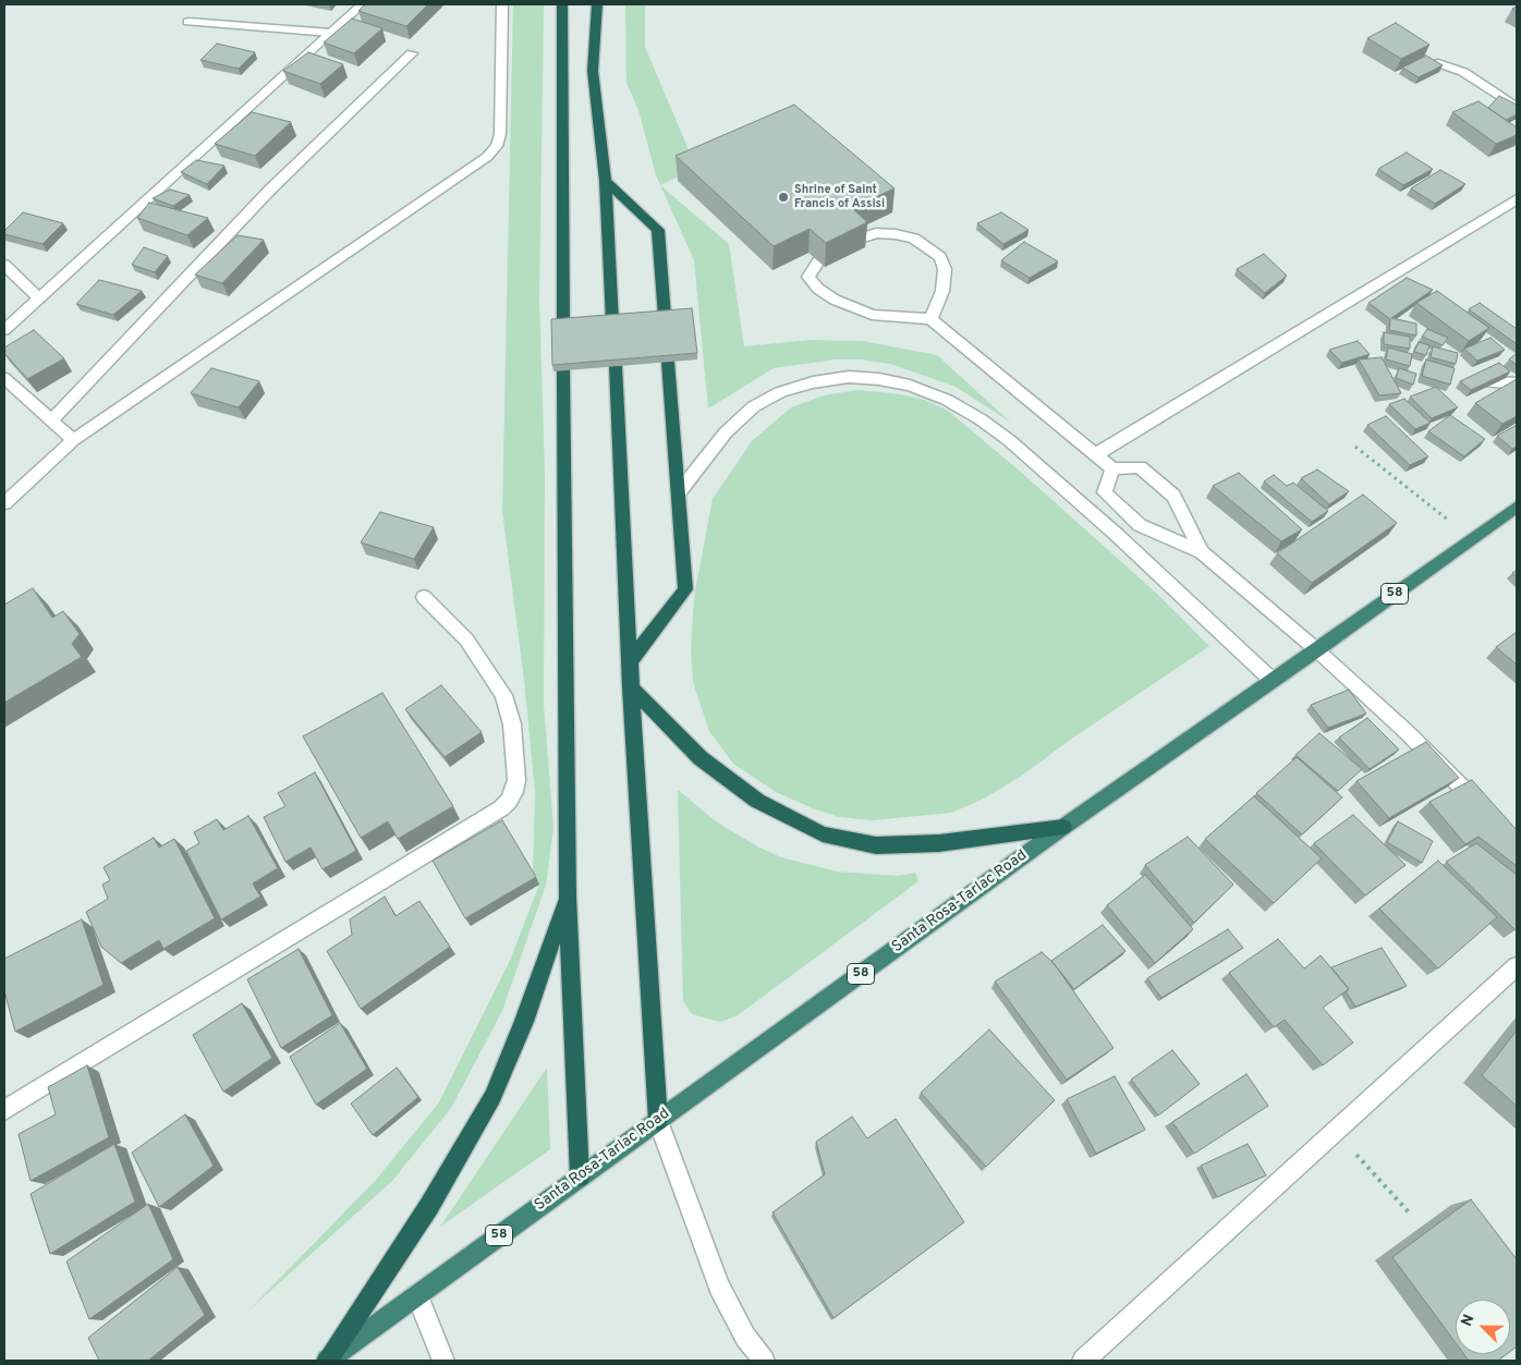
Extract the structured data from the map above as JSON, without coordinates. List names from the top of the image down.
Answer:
{
  "streets": {
    "highway": ["58", "Santa Rosa-Tarlac Road"]
  },
  "places": ["Shrine of Saint Francis of Assisi"],
  "north": "top left"
}
